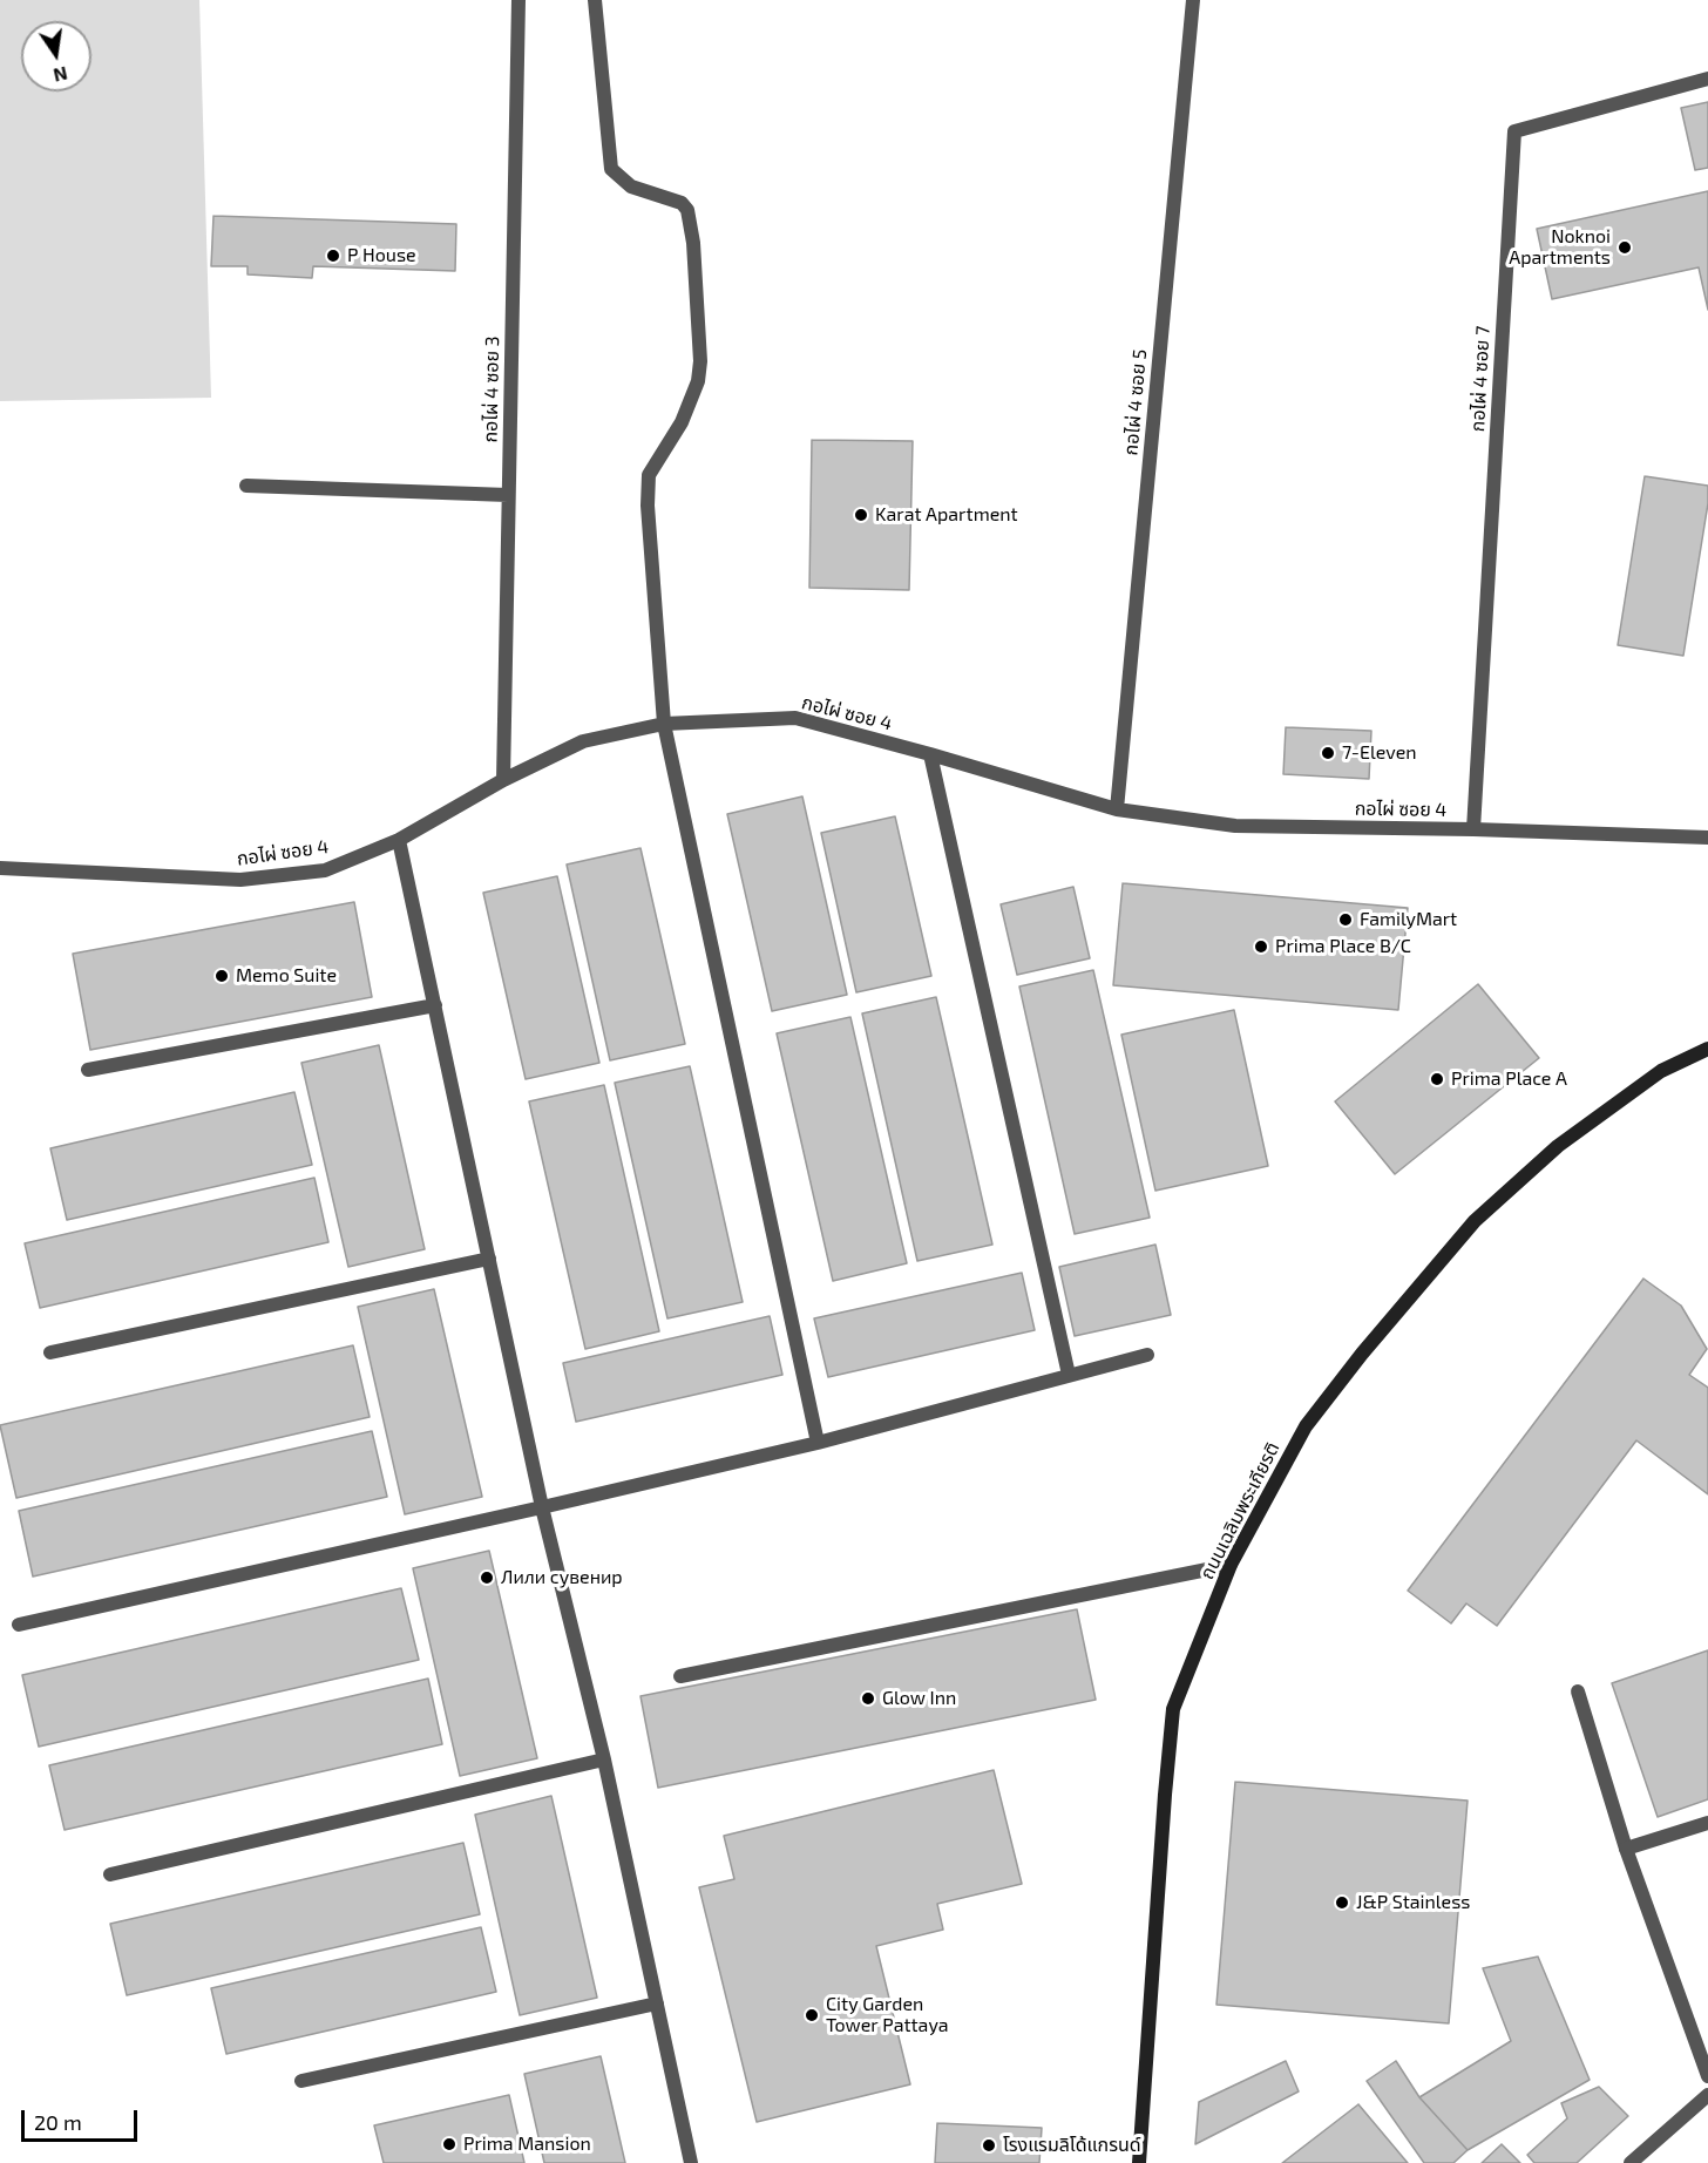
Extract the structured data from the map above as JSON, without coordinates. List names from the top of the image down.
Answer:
{
  "streets": {
    "main road": ["ถนนเฉลิมพระเกียรติ"],
    "street": [
      "กอไผ่ 4 ซอย 7",
      "กอไผ่ 4 ซอย 3",
      "กอไผ่ 4 ซอย 5",
      "กอไผ่ ซอย 4"
    ]
  },
  "crossings": [
    ["กอไผ่ 4 ซอย 7", "กอไผ่ ซอย 4"],
    ["กอไผ่ 4 ซอย 3", "กอไผ่ ซอย 4"],
    ["กอไผ่ 4 ซอย 5", "กอไผ่ ซอย 4"]
  ],
  "places": [
    "Noknoi Apartments",
    "P House",
    "Karat Apartment",
    "7-Eleven",
    "FamilyMart",
    "Prima Place B/C",
    "Memo Suite",
    "Prima Place A",
    "Лили сувенир",
    "Glow Inn",
    "J&P Stainless",
    "City Garden Tower Pattaya",
    "Prima Mansion",
    "โรงแรมลิโด้แกรนด์"
  ],
  "scale_bar": "20 m",
  "north": "bottom"
}
